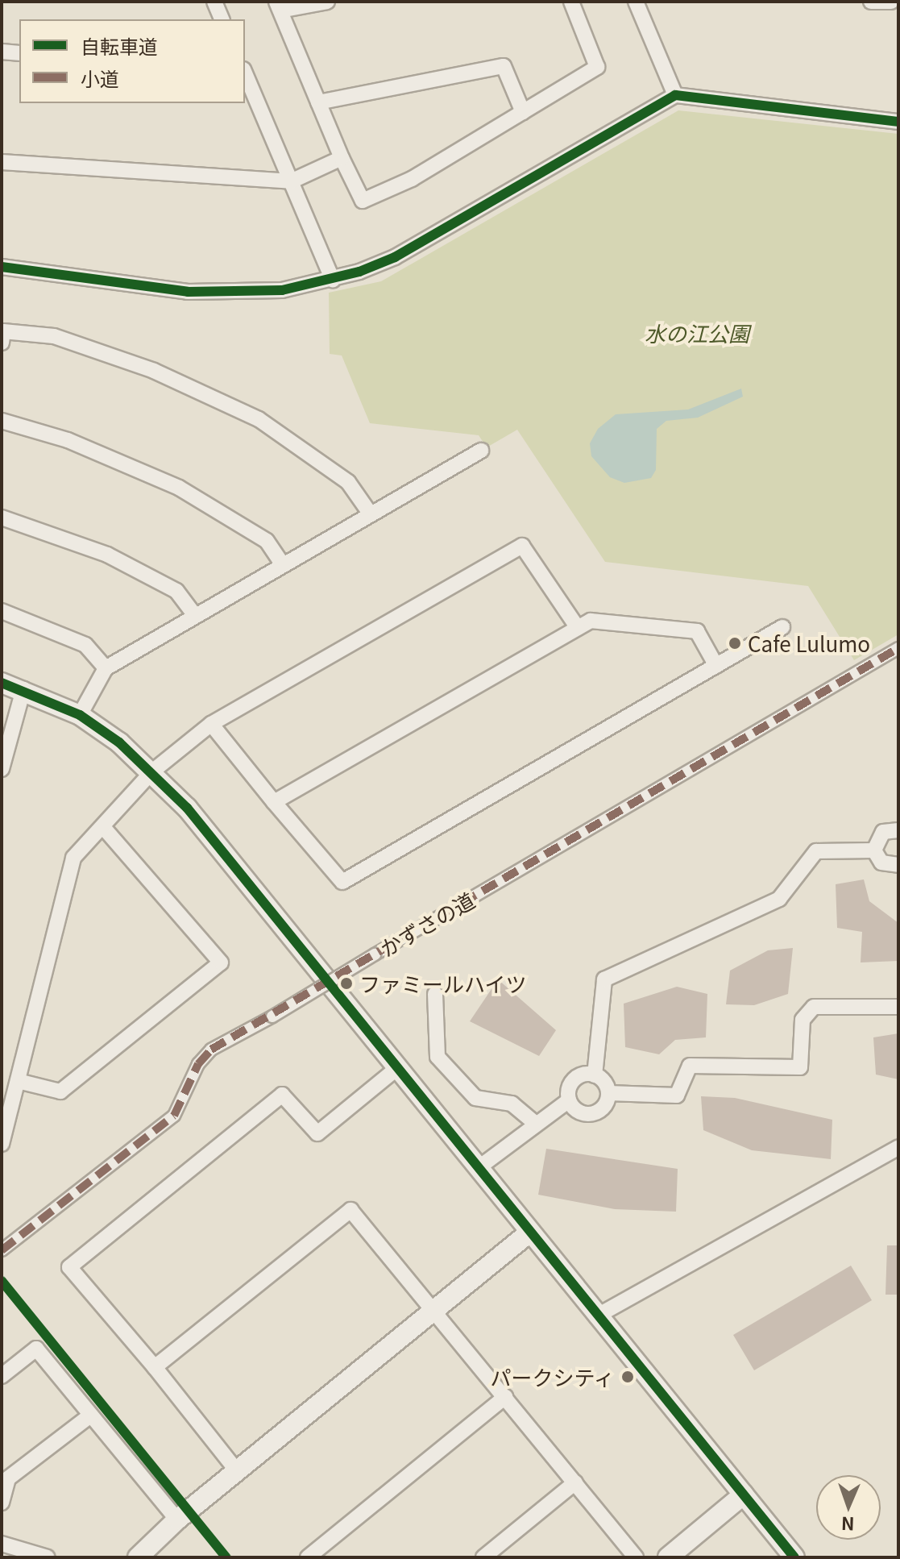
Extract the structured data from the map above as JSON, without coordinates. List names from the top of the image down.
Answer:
{
  "streets": {
    "street": ["かずさの道"]
  },
  "parks": ["水の江公園"],
  "places": ["Cafe Lulumo", "ファミールハイツ", "パークシティ"],
  "legend": ["自転車道", "小道"],
  "north": "bottom"
}
